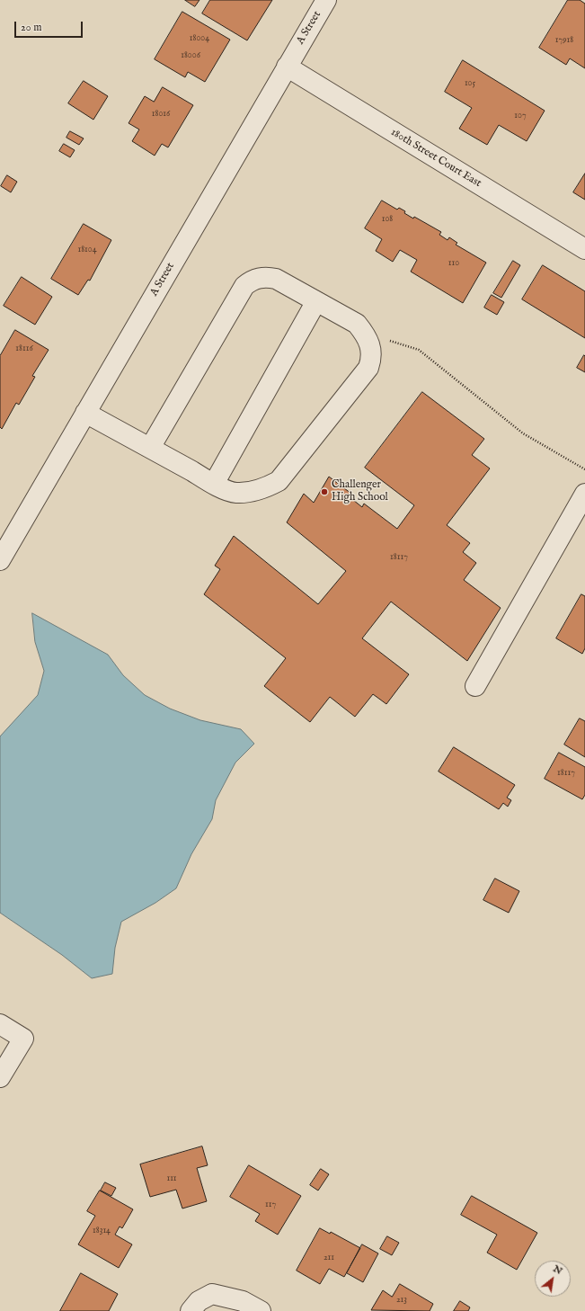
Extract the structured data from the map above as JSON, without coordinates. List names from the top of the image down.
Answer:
{
  "streets": {
    "street": ["A Street", "180th Street Court East"]
  },
  "crossings": [
    ["A Street", "180th Street Court East"]
  ],
  "places": ["Challenger High School"],
  "house_numbers": [
    "18004",
    "17918",
    "18006",
    "105",
    "18016",
    "107",
    "108",
    "18104",
    "110",
    "18116",
    "18117",
    "18117",
    "111",
    "117",
    "18314",
    "211",
    "213"
  ],
  "scale_bar": "20 m",
  "north": "top right"
}
